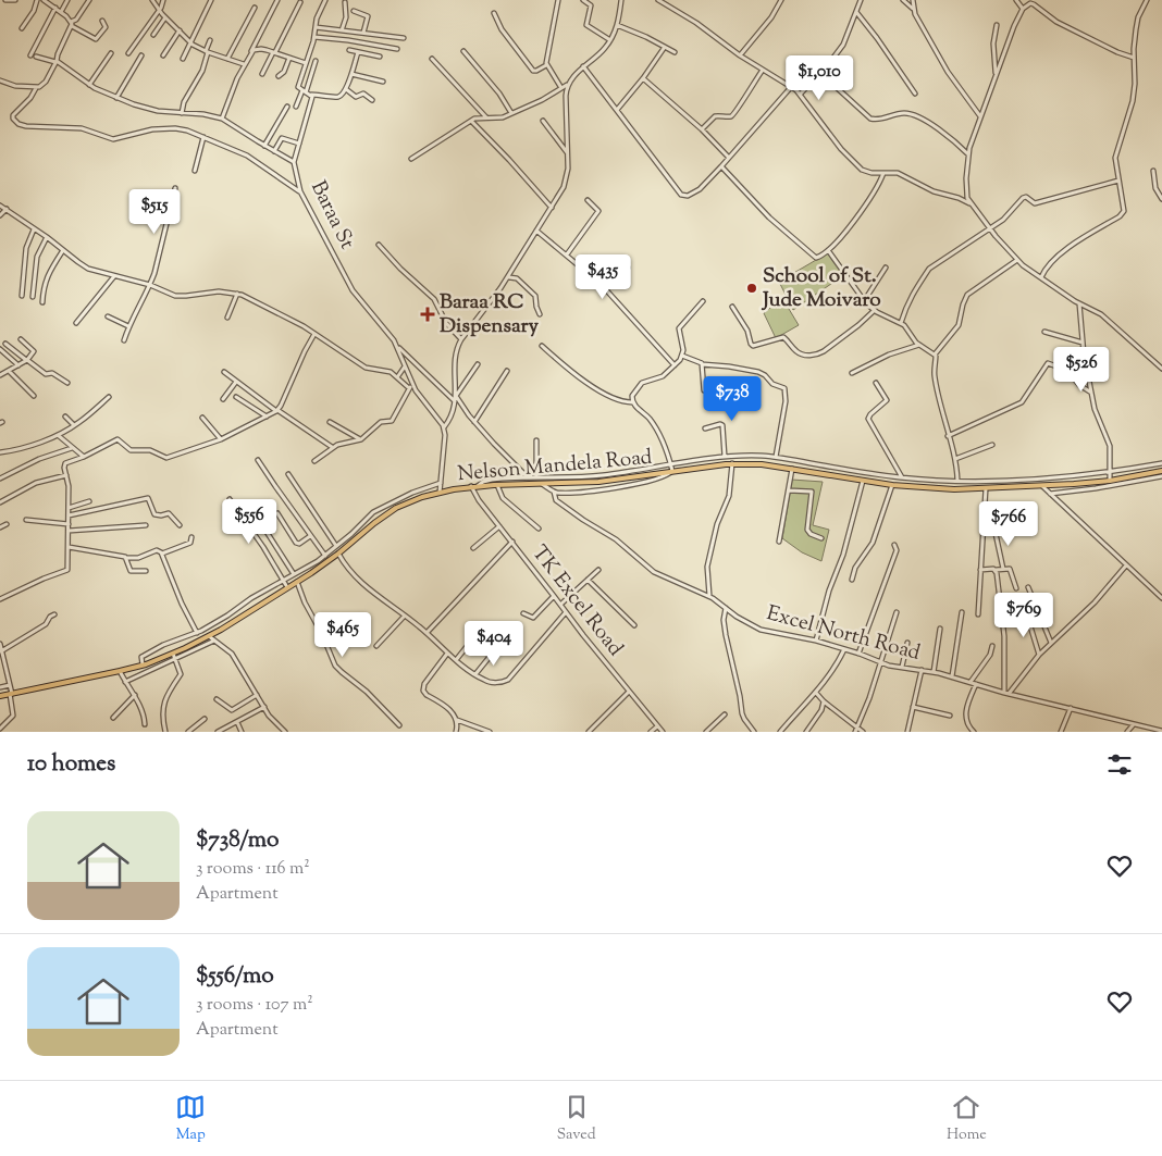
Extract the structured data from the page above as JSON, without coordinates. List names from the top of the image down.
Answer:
{
  "streets": {
    "main road": ["Nelson Mandela Road"],
    "street": ["Baraa St", "TK Excel Road", "Excel North Road"]
  },
  "crossings": [
    ["Nelson Mandela Road", "TK Excel Road"],
    ["Nelson Mandela Road", "Excel North Road"]
  ],
  "places": {
    "other": ["School of St. Jude Moivaro"],
    "health": ["Baraa RC Dispensary"]
  },
  "page": {
    "price": [
      "$1,010",
      "$515",
      "$435",
      "$526",
      "$738",
      "$556",
      "$766",
      "$769",
      "$465",
      "$404"
    ],
    "heading": "10 homes",
    "list": [
      {
        "name": "$738/mo",
        "note": "3 rooms · 116 m² · Apartment"
      },
      {
        "name": "$556/mo",
        "note": "3 rooms · 107 m² · Apartment"
      }
    ],
    "tabs": ["Map", "Saved", "Home"]
  }
}
